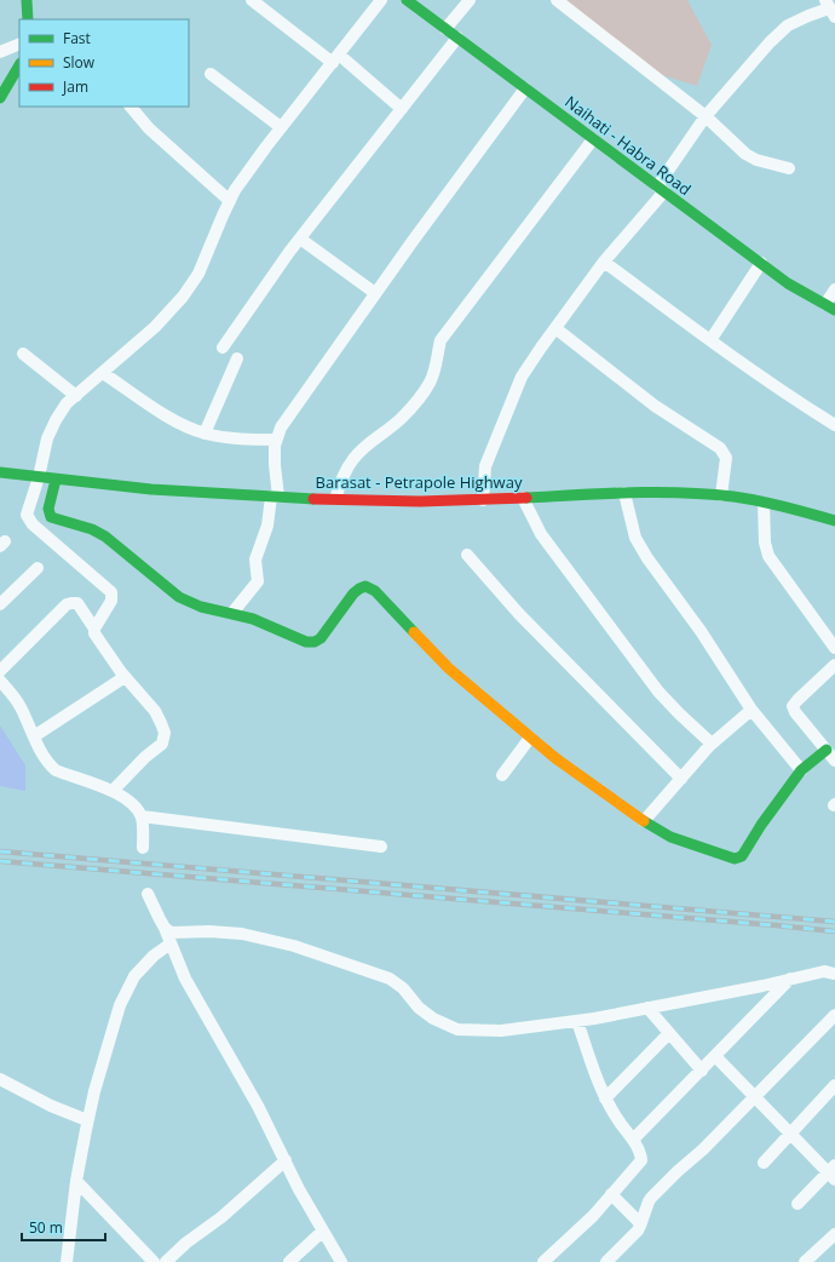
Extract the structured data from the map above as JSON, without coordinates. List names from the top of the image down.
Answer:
{
  "streets": {
    "main road": ["Naihati - Habra Road", "Barasat - Petrapole Highway"]
  },
  "legend": ["Fast", "Slow", "Jam"],
  "scale_bar": "50 m"
}
